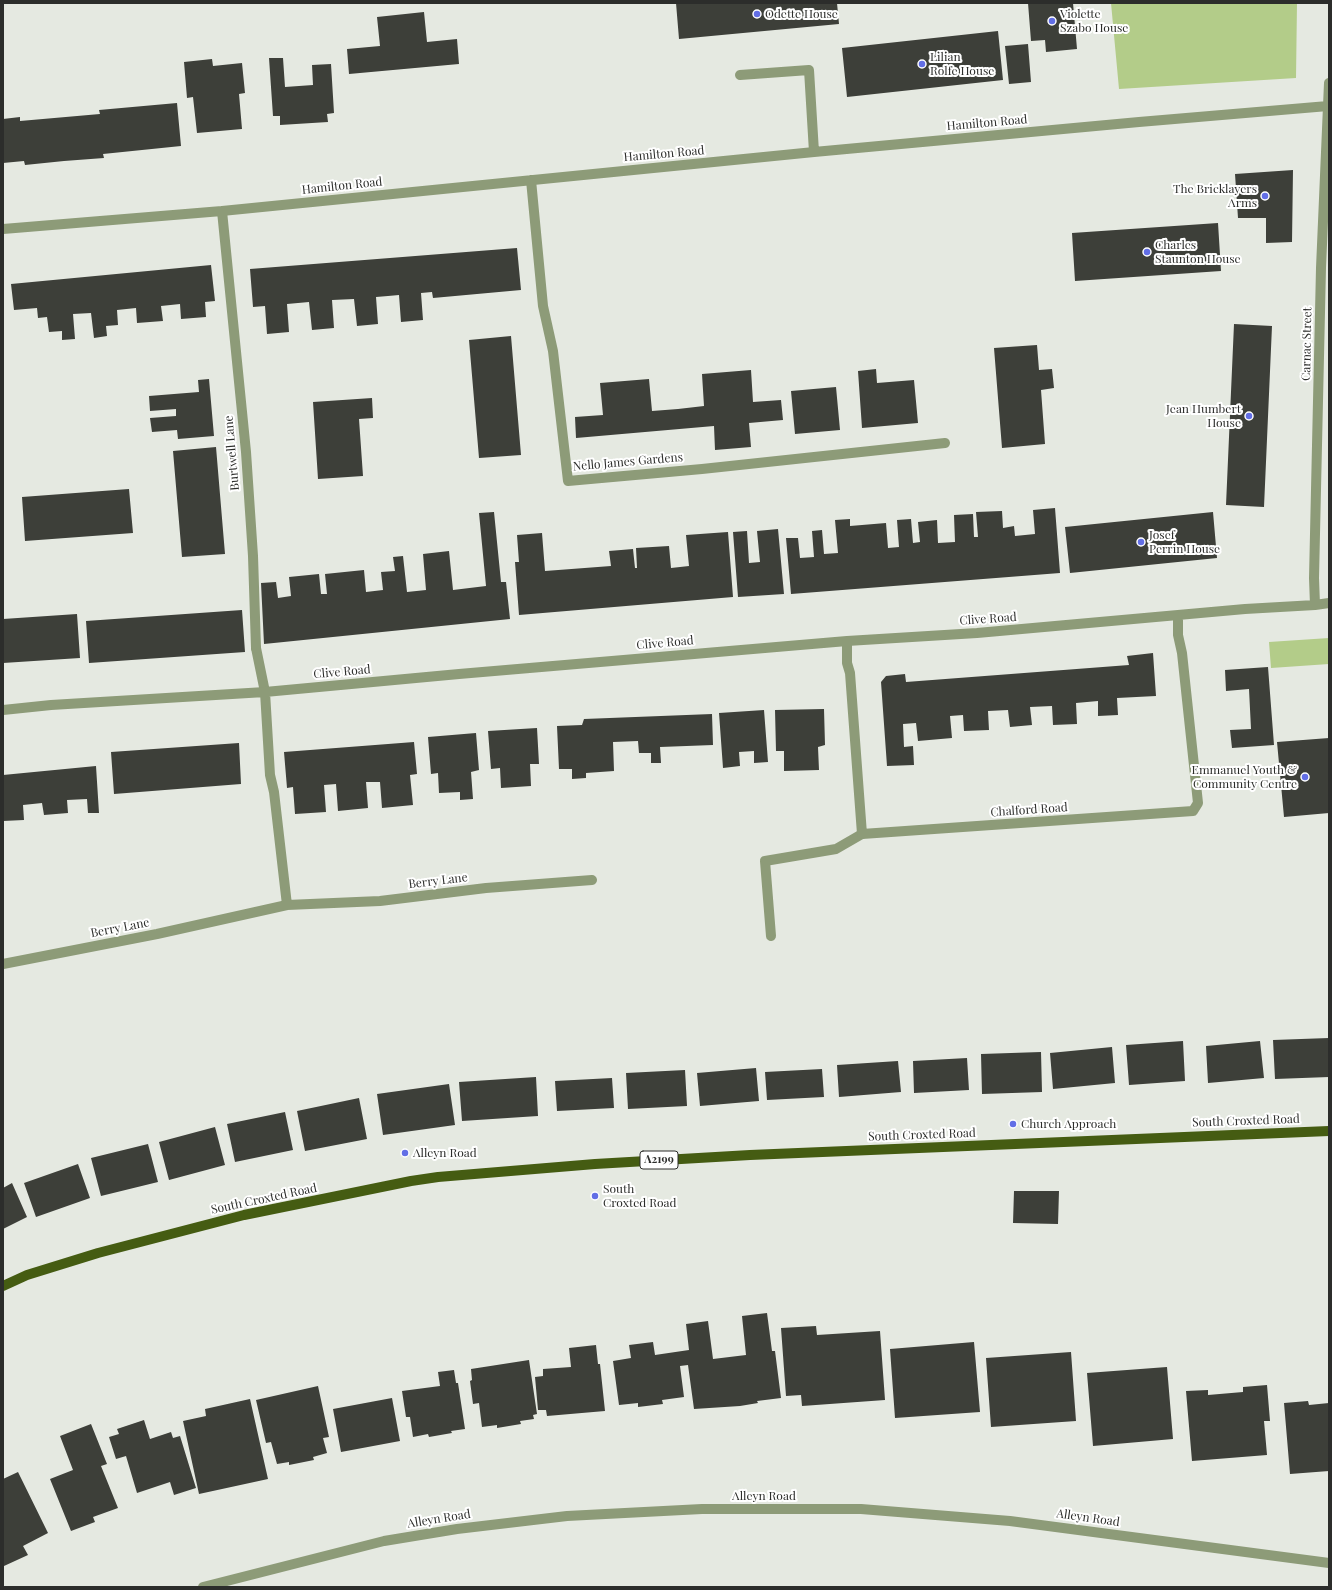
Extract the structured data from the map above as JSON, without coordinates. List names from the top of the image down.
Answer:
{
  "streets": {
    "main road": ["South Croxted Road", "A2199"],
    "street": [
      "Hamilton Road",
      "Carnac Street",
      "Burtwell Lane",
      "Nello James Gardens",
      "Clive Road",
      "Chalford Road",
      "Berry Lane",
      "Alleyn Road"
    ]
  },
  "crossings": [
    ["Hamilton Road", "Carnac Street"],
    ["Hamilton Road", "Burtwell Lane"],
    ["Hamilton Road", "Nello James Gardens"],
    ["Carnac Street", "Clive Road"],
    ["Burtwell Lane", "Clive Road"],
    ["Clive Road", "Chalford Road"]
  ],
  "places": [
    "Odette House",
    "Violette Szabo House",
    "Lilian Rolfe House",
    "The Bricklayers Arms",
    "Charles Staunton House",
    "Jean Humbert House",
    "Josef Perrin House",
    "Emmanuel Youth & Community Centre",
    "Church Approach",
    "Alleyn Road",
    "South Croxted Road"
  ]
}
